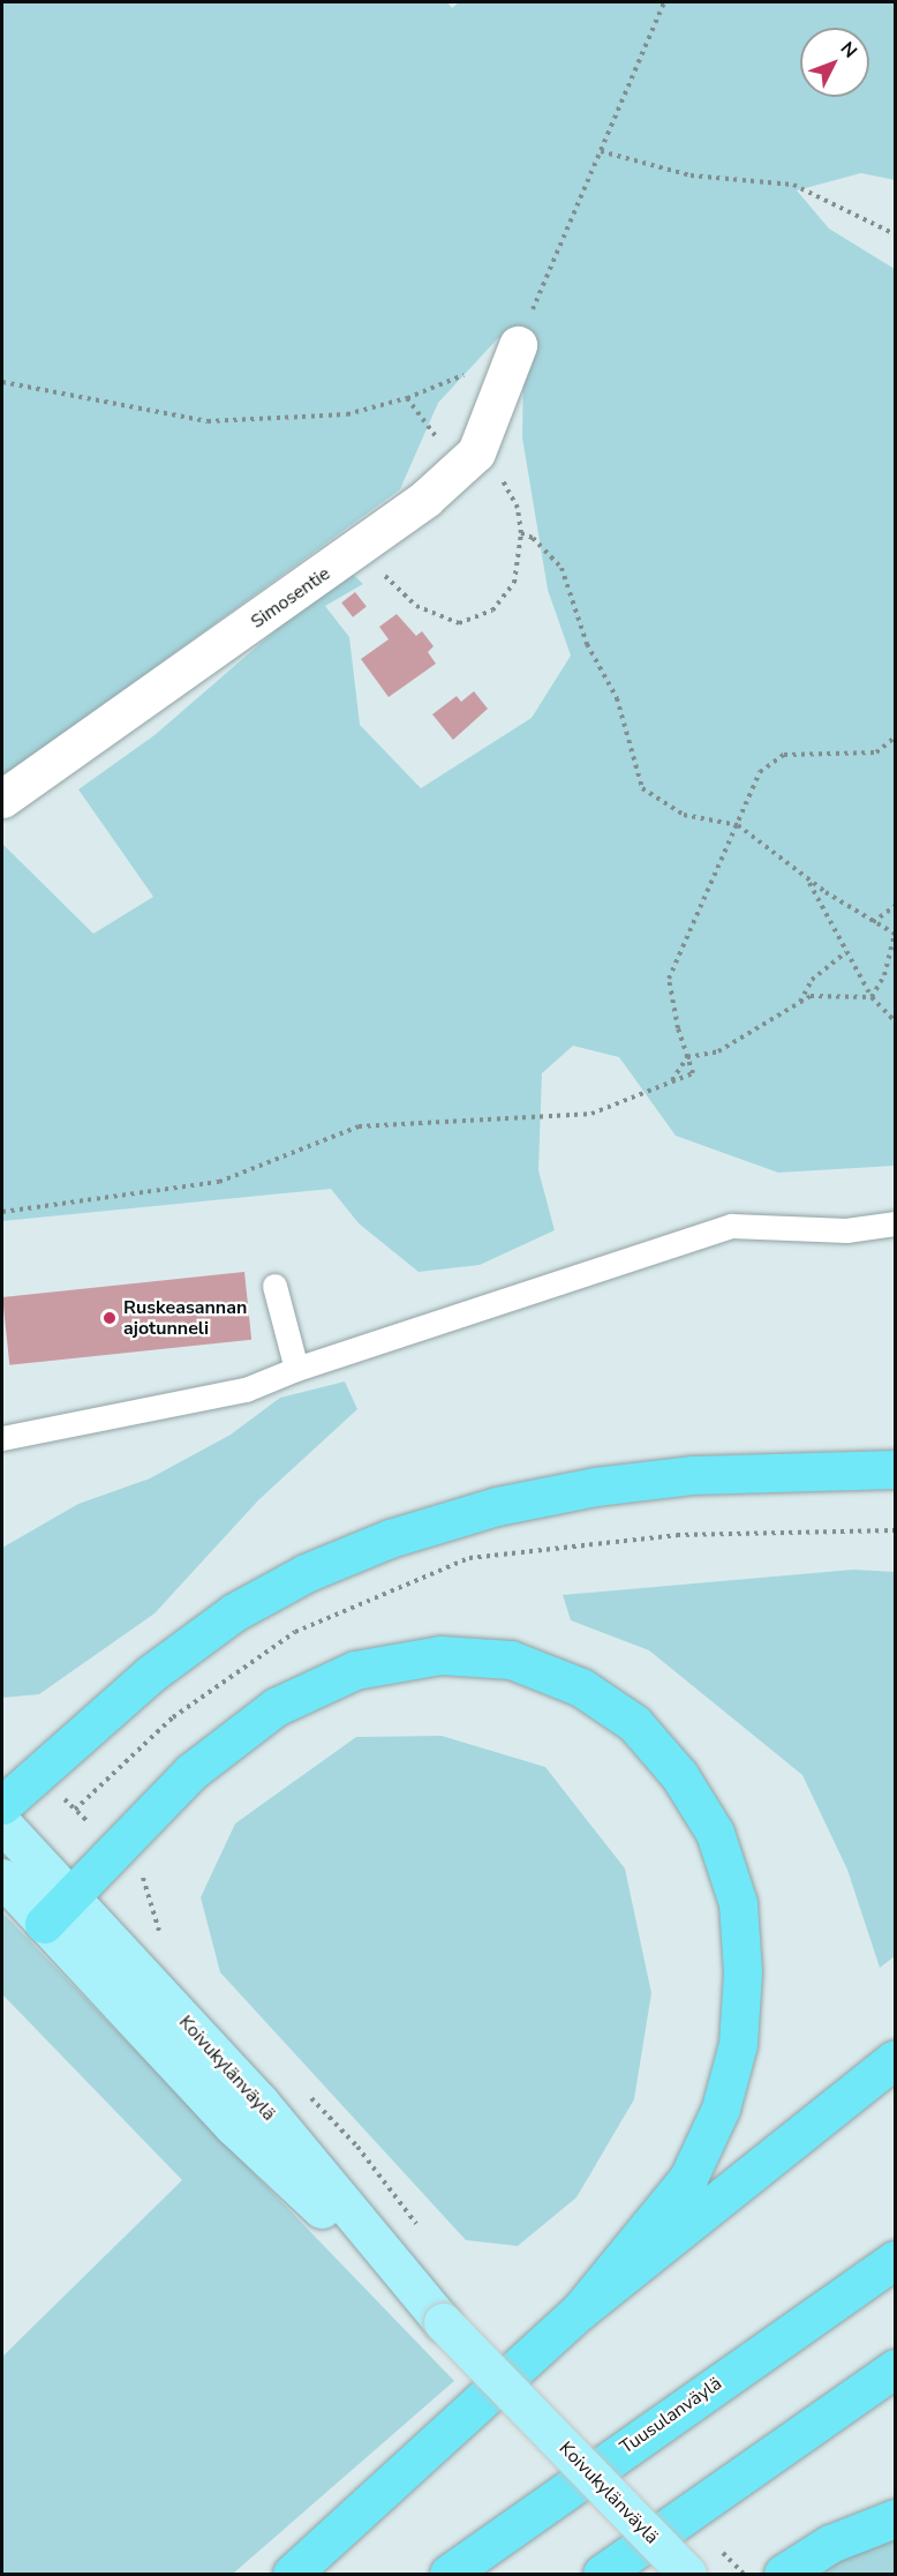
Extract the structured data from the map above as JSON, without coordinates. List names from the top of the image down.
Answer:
{
  "streets": {
    "highway": ["Tuusulanväylä"],
    "main road": ["Koivukylänväylä"],
    "street": ["Simosentie"]
  },
  "places": ["Ruskeasannan ajotunneli"],
  "north": "top right"
}
